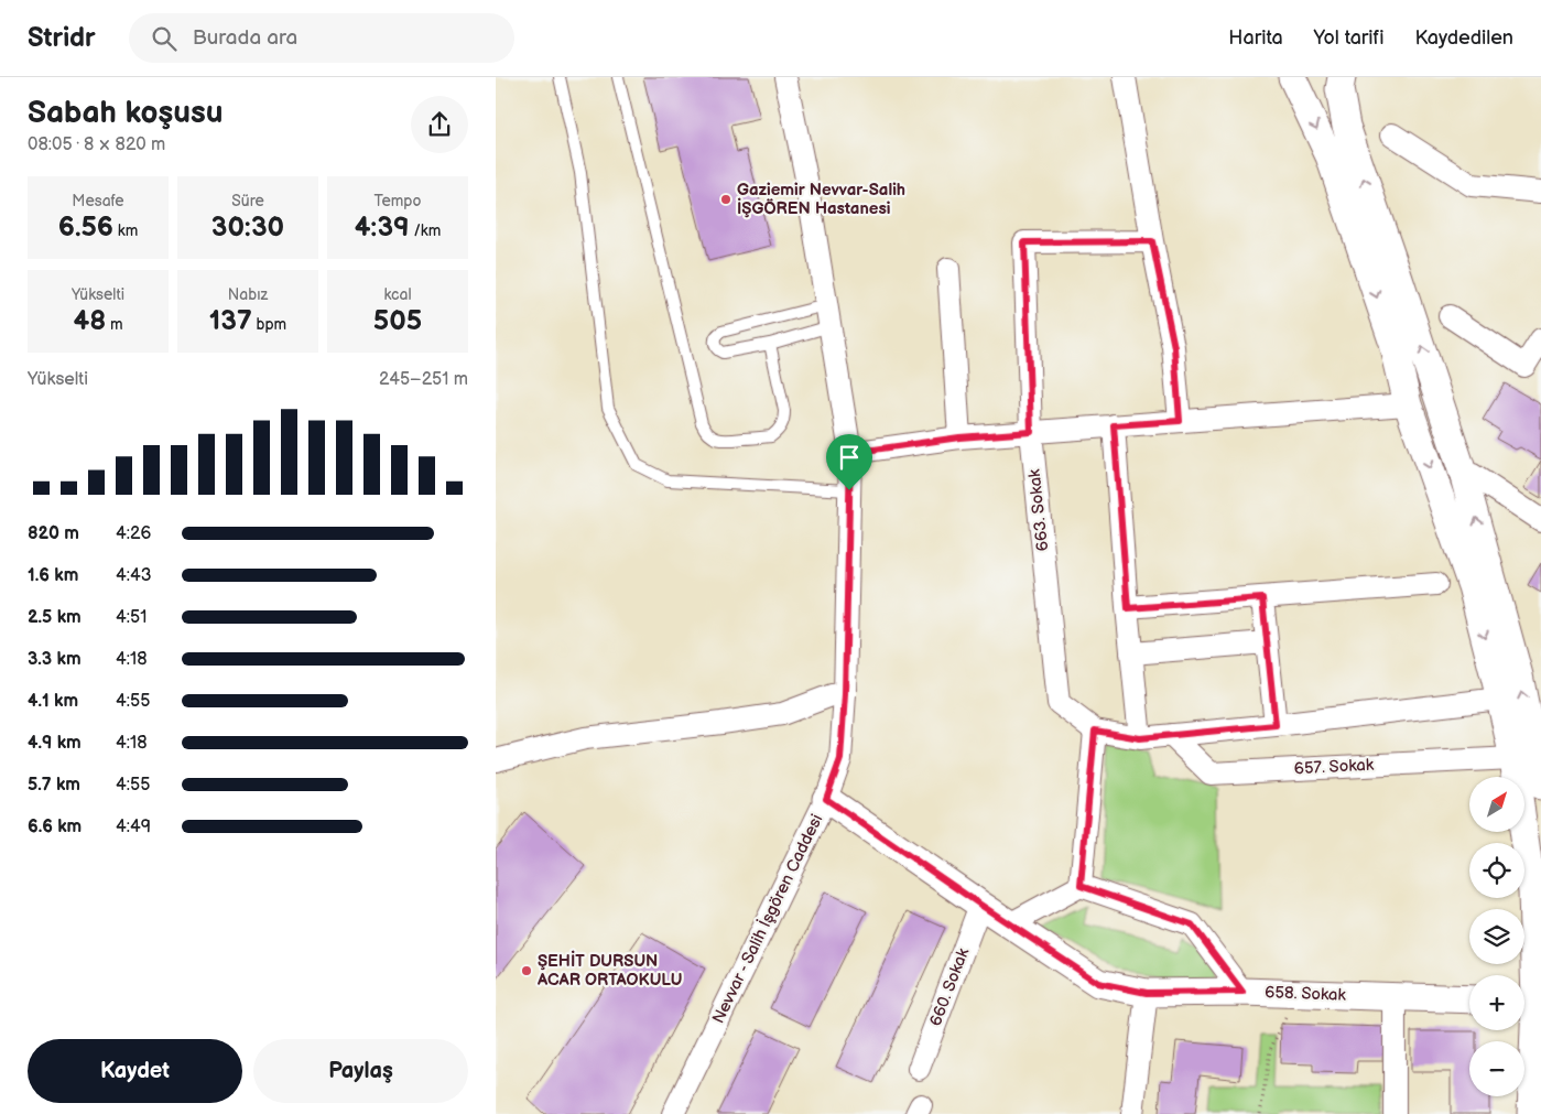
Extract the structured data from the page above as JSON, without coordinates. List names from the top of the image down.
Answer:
{
  "streets": {
    "street": [
      "663. Sokak",
      "657. Sokak",
      "Nevvar - Salih İşgören Caddesi",
      "660. Sokak",
      "658. Sokak"
    ]
  },
  "crossings": [
    ["Nevvar - Salih İşgören Caddesi", "658. Sokak"],
    ["660. Sokak", "658. Sokak"]
  ],
  "places": ["Gaziemir Nevvar-Salih İŞGÖREN Hastanesi", "ŞEHİT DURSUN ACAR ORTAOKULU"],
  "north": "top right",
  "page": {
    "header": "Stridr",
    "search": "Burada ara",
    "nav": ["Harita", "Yol tarifi", "Kaydedilen"],
    "heading": ["Sabah koşusu", "08:05 · 8 × 820 m"],
    "stats": [
      ["Mesafe", "6.56 km"],
      ["Süre", "30:30"],
      ["Tempo", "4:39 /km"],
      ["Yükselti", "48 m"],
      ["Nabız", "137 bpm"],
      ["kcal", "505"]
    ],
    "chart": ["Yükselti", "245–251 m"],
    "list": [
      {
        "name": "820 m",
        "note": "4:26"
      },
      {
        "name": "1.6 km",
        "note": "4:43"
      },
      {
        "name": "2.5 km",
        "note": "4:51"
      },
      {
        "name": "3.3 km",
        "note": "4:18"
      },
      {
        "name": "4.1 km",
        "note": "4:55"
      },
      {
        "name": "4.9 km",
        "note": "4:18"
      },
      {
        "name": "5.7 km",
        "note": "4:55"
      },
      {
        "name": "6.6 km",
        "note": "4:49"
      }
    ],
    "map_buttons": ["+", "−"],
    "buttons": ["Kaydet", "Paylaş"]
  }
}
